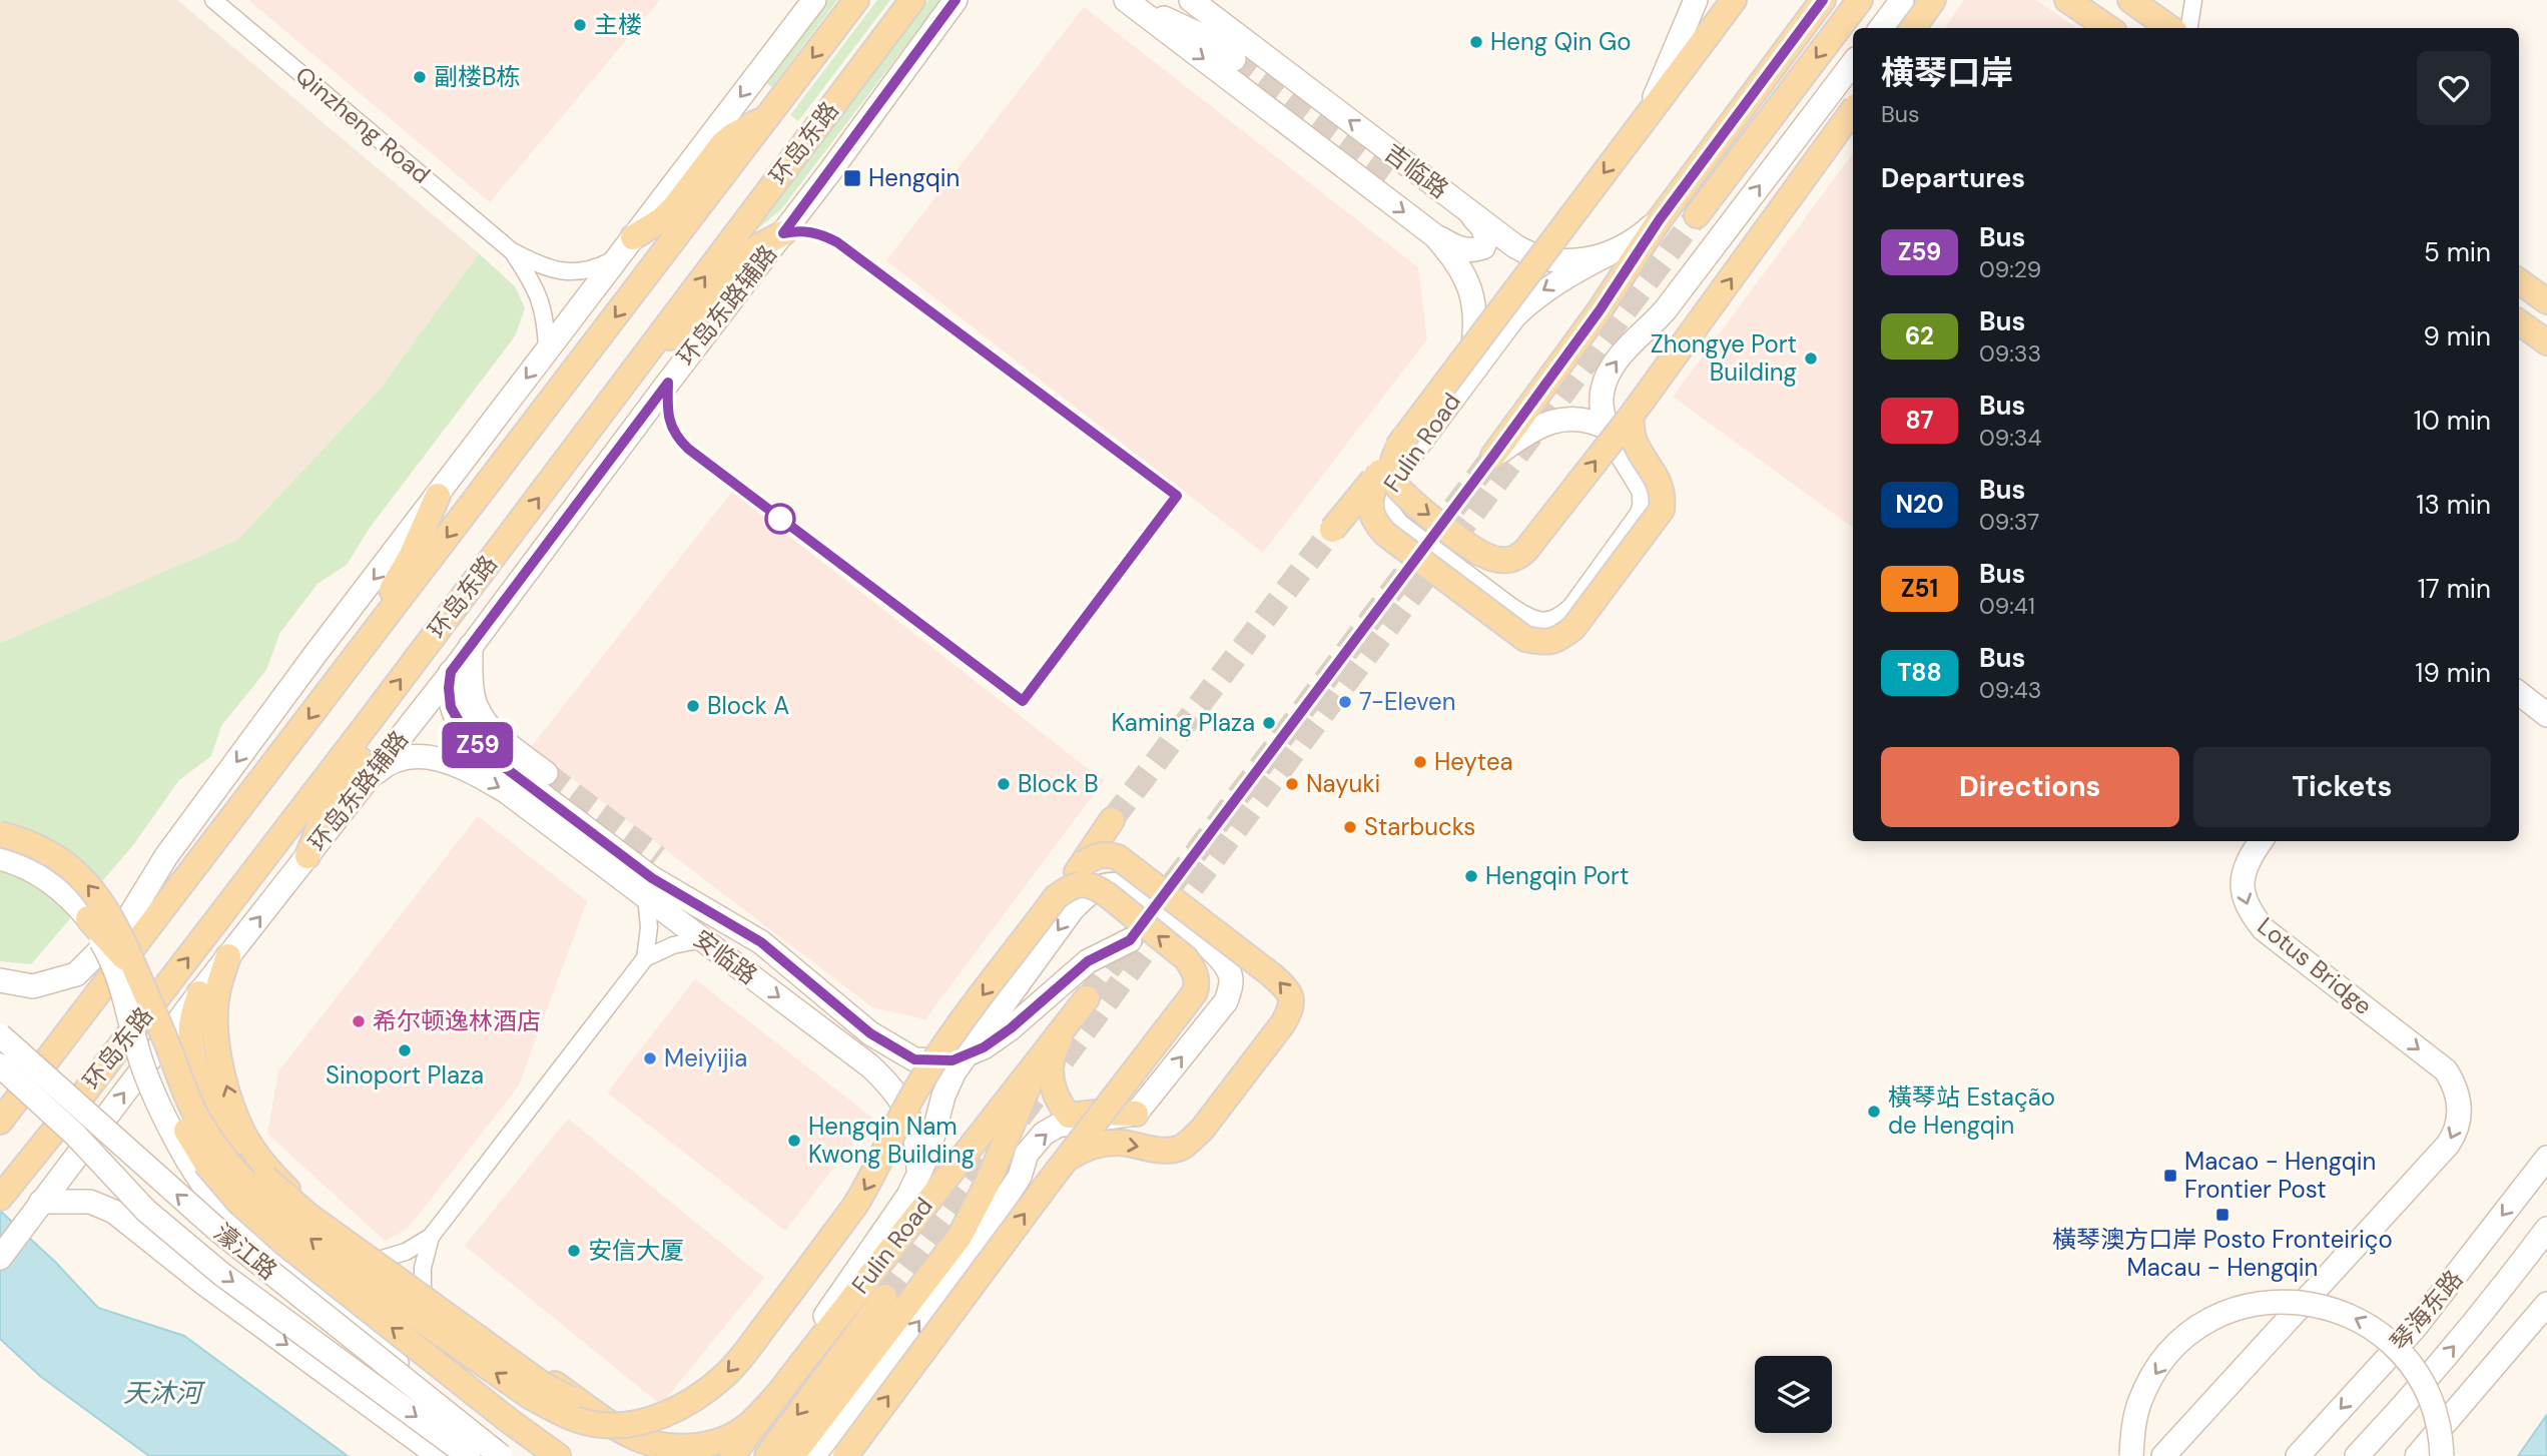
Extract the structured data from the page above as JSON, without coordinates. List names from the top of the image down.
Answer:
{
  "streets": {
    "main road": [
      "环岛东路",
      "吉临路",
      "环岛东路辅路",
      "Fulin Road",
      "安临路",
      "Lotus Bridge",
      "濠江路",
      "琴海东路"
    ],
    "street": ["Qinzheng Road"]
  },
  "crossings": [
    ["吉临路", "Fulin Road"],
    ["环岛东路辅路", "安临路"]
  ],
  "one_way": ["安临路"],
  "water": ["天沐河"],
  "places": {
    "other": [
      "主楼",
      "Heng Qin Go",
      "副楼B栋",
      "Zhongye Port Building",
      "7-Eleven",
      "Block A",
      "Kaming Plaza",
      "Heytea",
      "Block B",
      "Nayuki",
      "Starbucks",
      "Hengqin Port",
      "希尔顿逸林酒店",
      "Sinoport Plaza",
      "Meiyijia",
      "橫琴站 Estação de Hengqin",
      "Hengqin Nam Kwong Building",
      "安信大厦"
    ],
    "transit": ["Hengqin", "Macao - Hengqin Frontier Post", "橫琴澳方口岸 Posto Fronteiriço Macau - Hengqin"]
  },
  "lines": ["bus line Z59"],
  "page": {
    "on_map": "Z59",
    "heading": [
      ["横琴口岸", "Bus"],
      "Departures"
    ],
    "list": [
      {
        "mark": "Z59",
        "name": "Bus",
        "note": "09:29",
        "value": "5 min"
      },
      {
        "mark": "62",
        "name": "Bus",
        "note": "09:33",
        "value": "9 min"
      },
      {
        "mark": "87",
        "name": "Bus",
        "note": "09:34",
        "value": "10 min"
      },
      {
        "mark": "N20",
        "name": "Bus",
        "note": "09:37",
        "value": "13 min"
      },
      {
        "mark": "Z51",
        "name": "Bus",
        "note": "09:41",
        "value": "17 min"
      },
      {
        "mark": "T88",
        "name": "Bus",
        "note": "09:43",
        "value": "19 min"
      }
    ],
    "buttons": ["Directions", "Tickets"]
  }
}
